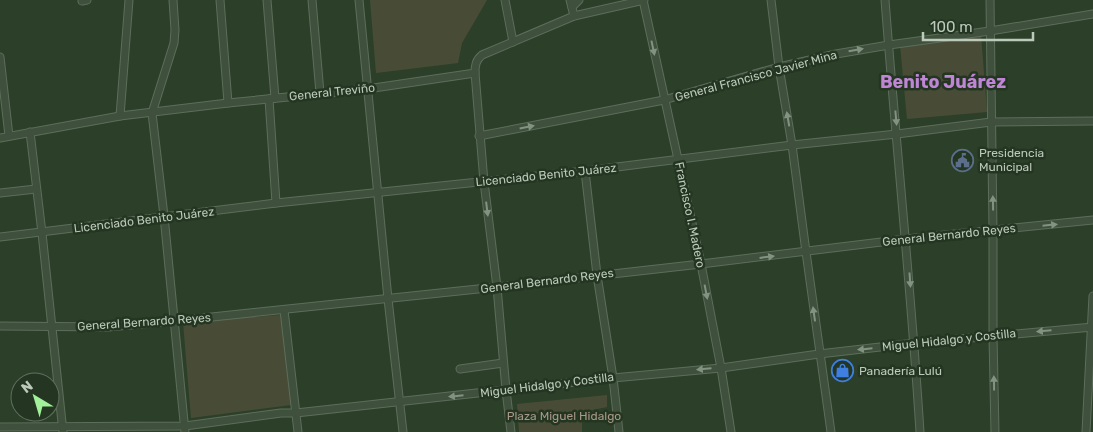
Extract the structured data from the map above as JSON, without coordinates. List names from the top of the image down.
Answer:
{
  "streets": {
    "street": [
      "General Francisco Javier Mina",
      "General Treviño",
      "Licenciado Benito Juárez",
      "Francisco I. Madero",
      "General Bernardo Reyes",
      "Miguel Hidalgo y Costilla"
    ]
  },
  "crossings": [
    ["General Francisco Javier Mina", "Francisco I. Madero"],
    ["Licenciado Benito Juárez", "Francisco I. Madero"],
    ["Francisco I. Madero", "General Bernardo Reyes"],
    ["Francisco I. Madero", "Miguel Hidalgo y Costilla"]
  ],
  "one_way": ["General Francisco Javier Mina", "Francisco I. Madero", "Miguel Hidalgo y Costilla"],
  "districts": ["Benito Juárez"],
  "parks": ["Plaza Miguel Hidalgo"],
  "places": {
    "public building": ["Presidencia Municipal"],
    "shop": ["Panadería Lulú"]
  },
  "scale_bar": "100 m",
  "north": "top left"
}
